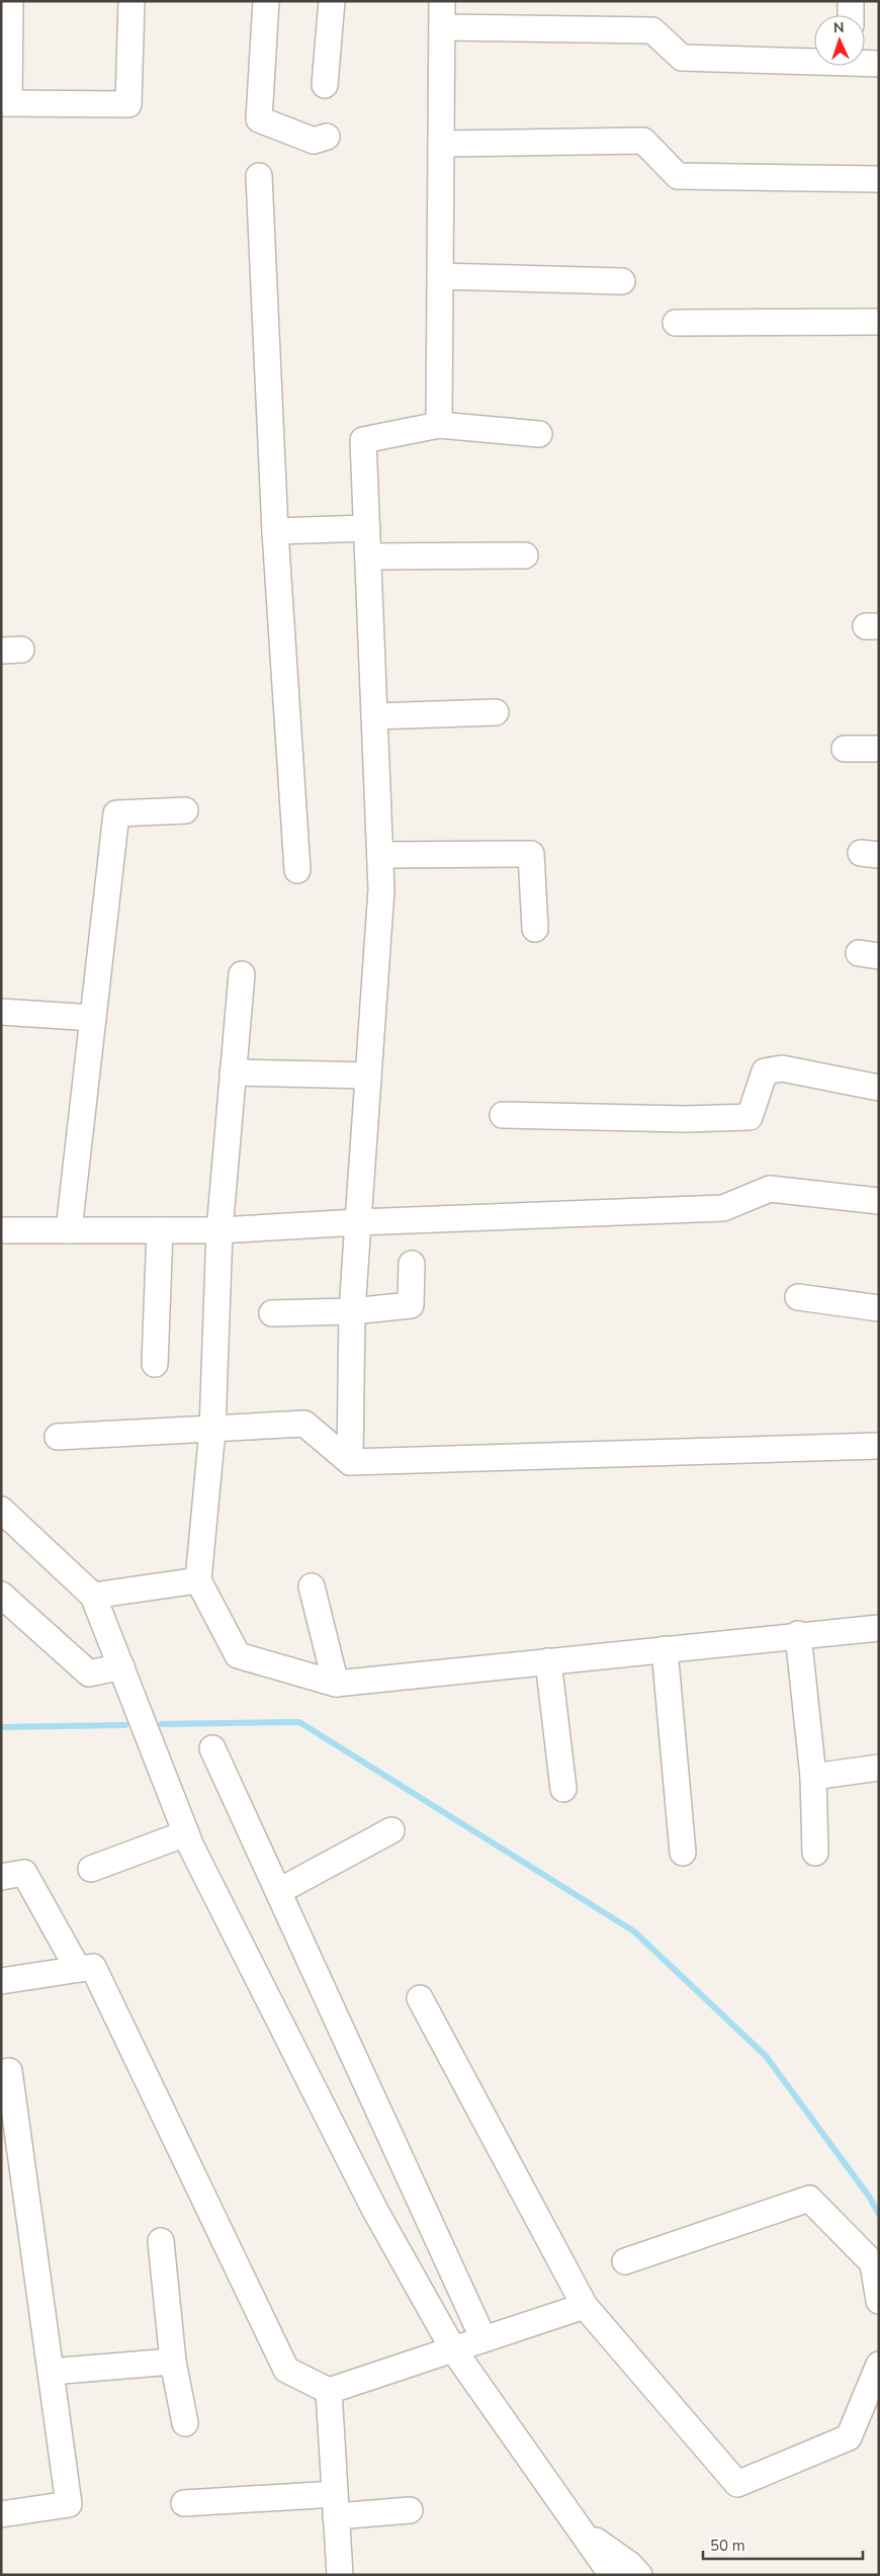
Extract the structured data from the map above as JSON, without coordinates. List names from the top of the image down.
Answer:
{
  "scale_bar": "50 m",
  "north": "top"
}
